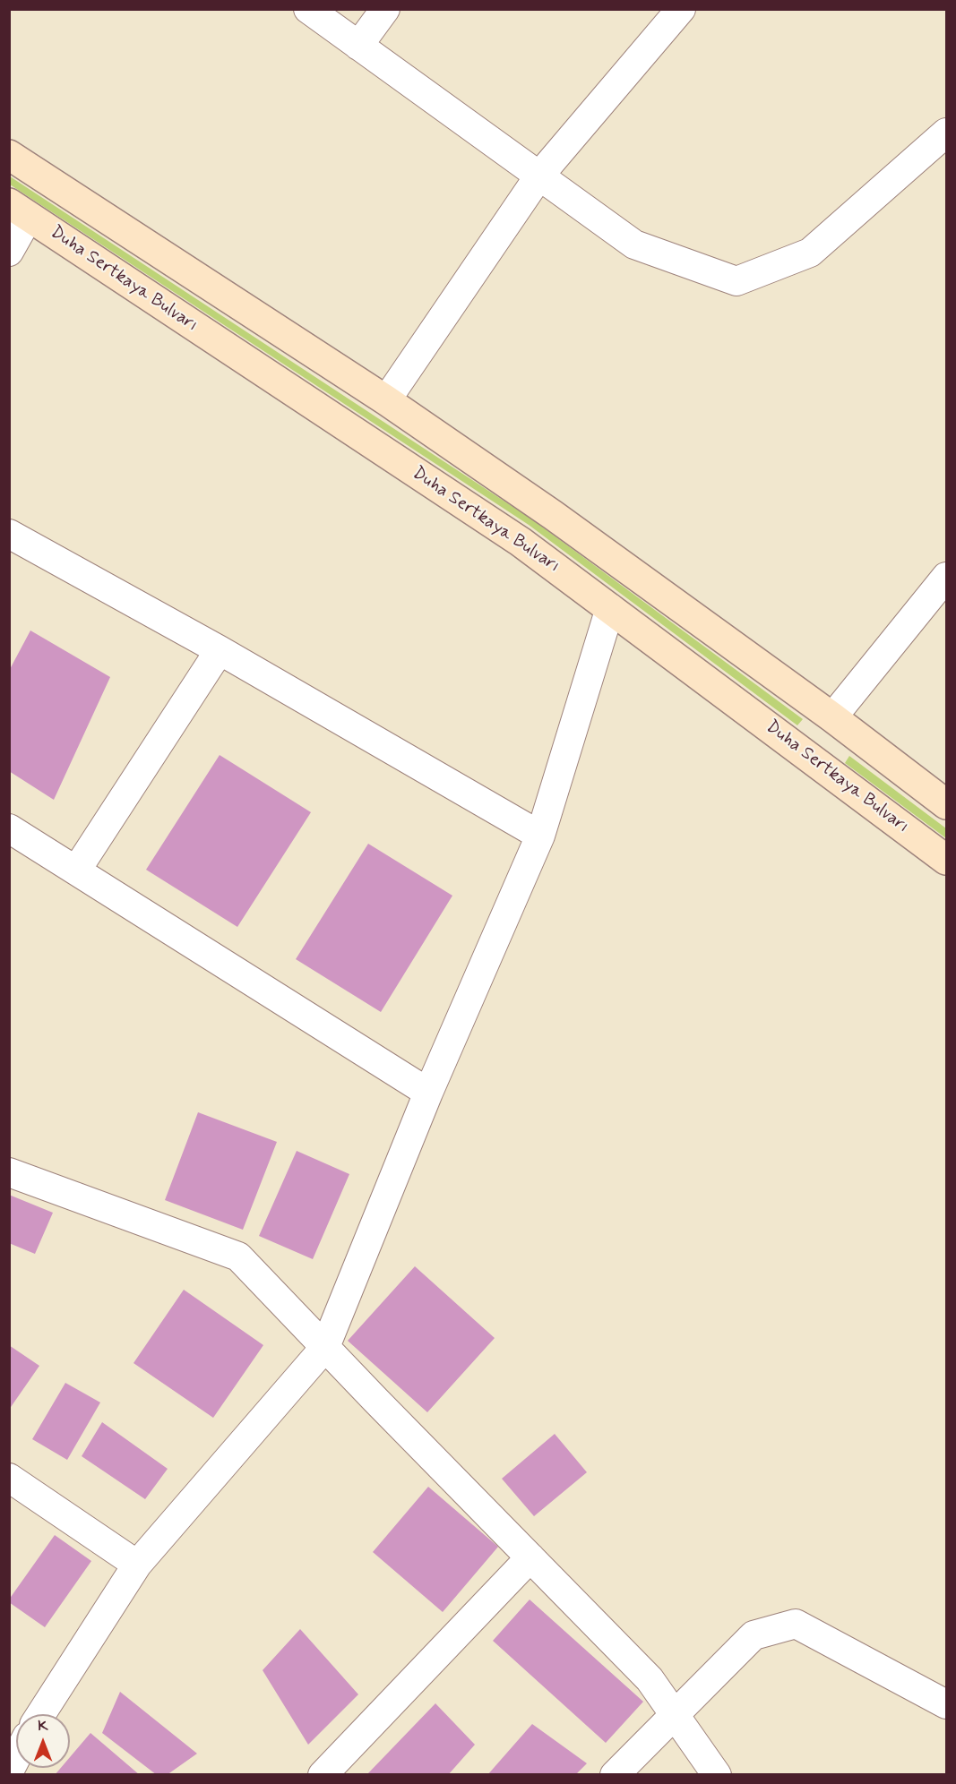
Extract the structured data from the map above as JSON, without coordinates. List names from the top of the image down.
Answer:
{
  "streets": {
    "main road": ["Duha Sertkaya Bulvarı"]
  },
  "north": "top"
}
